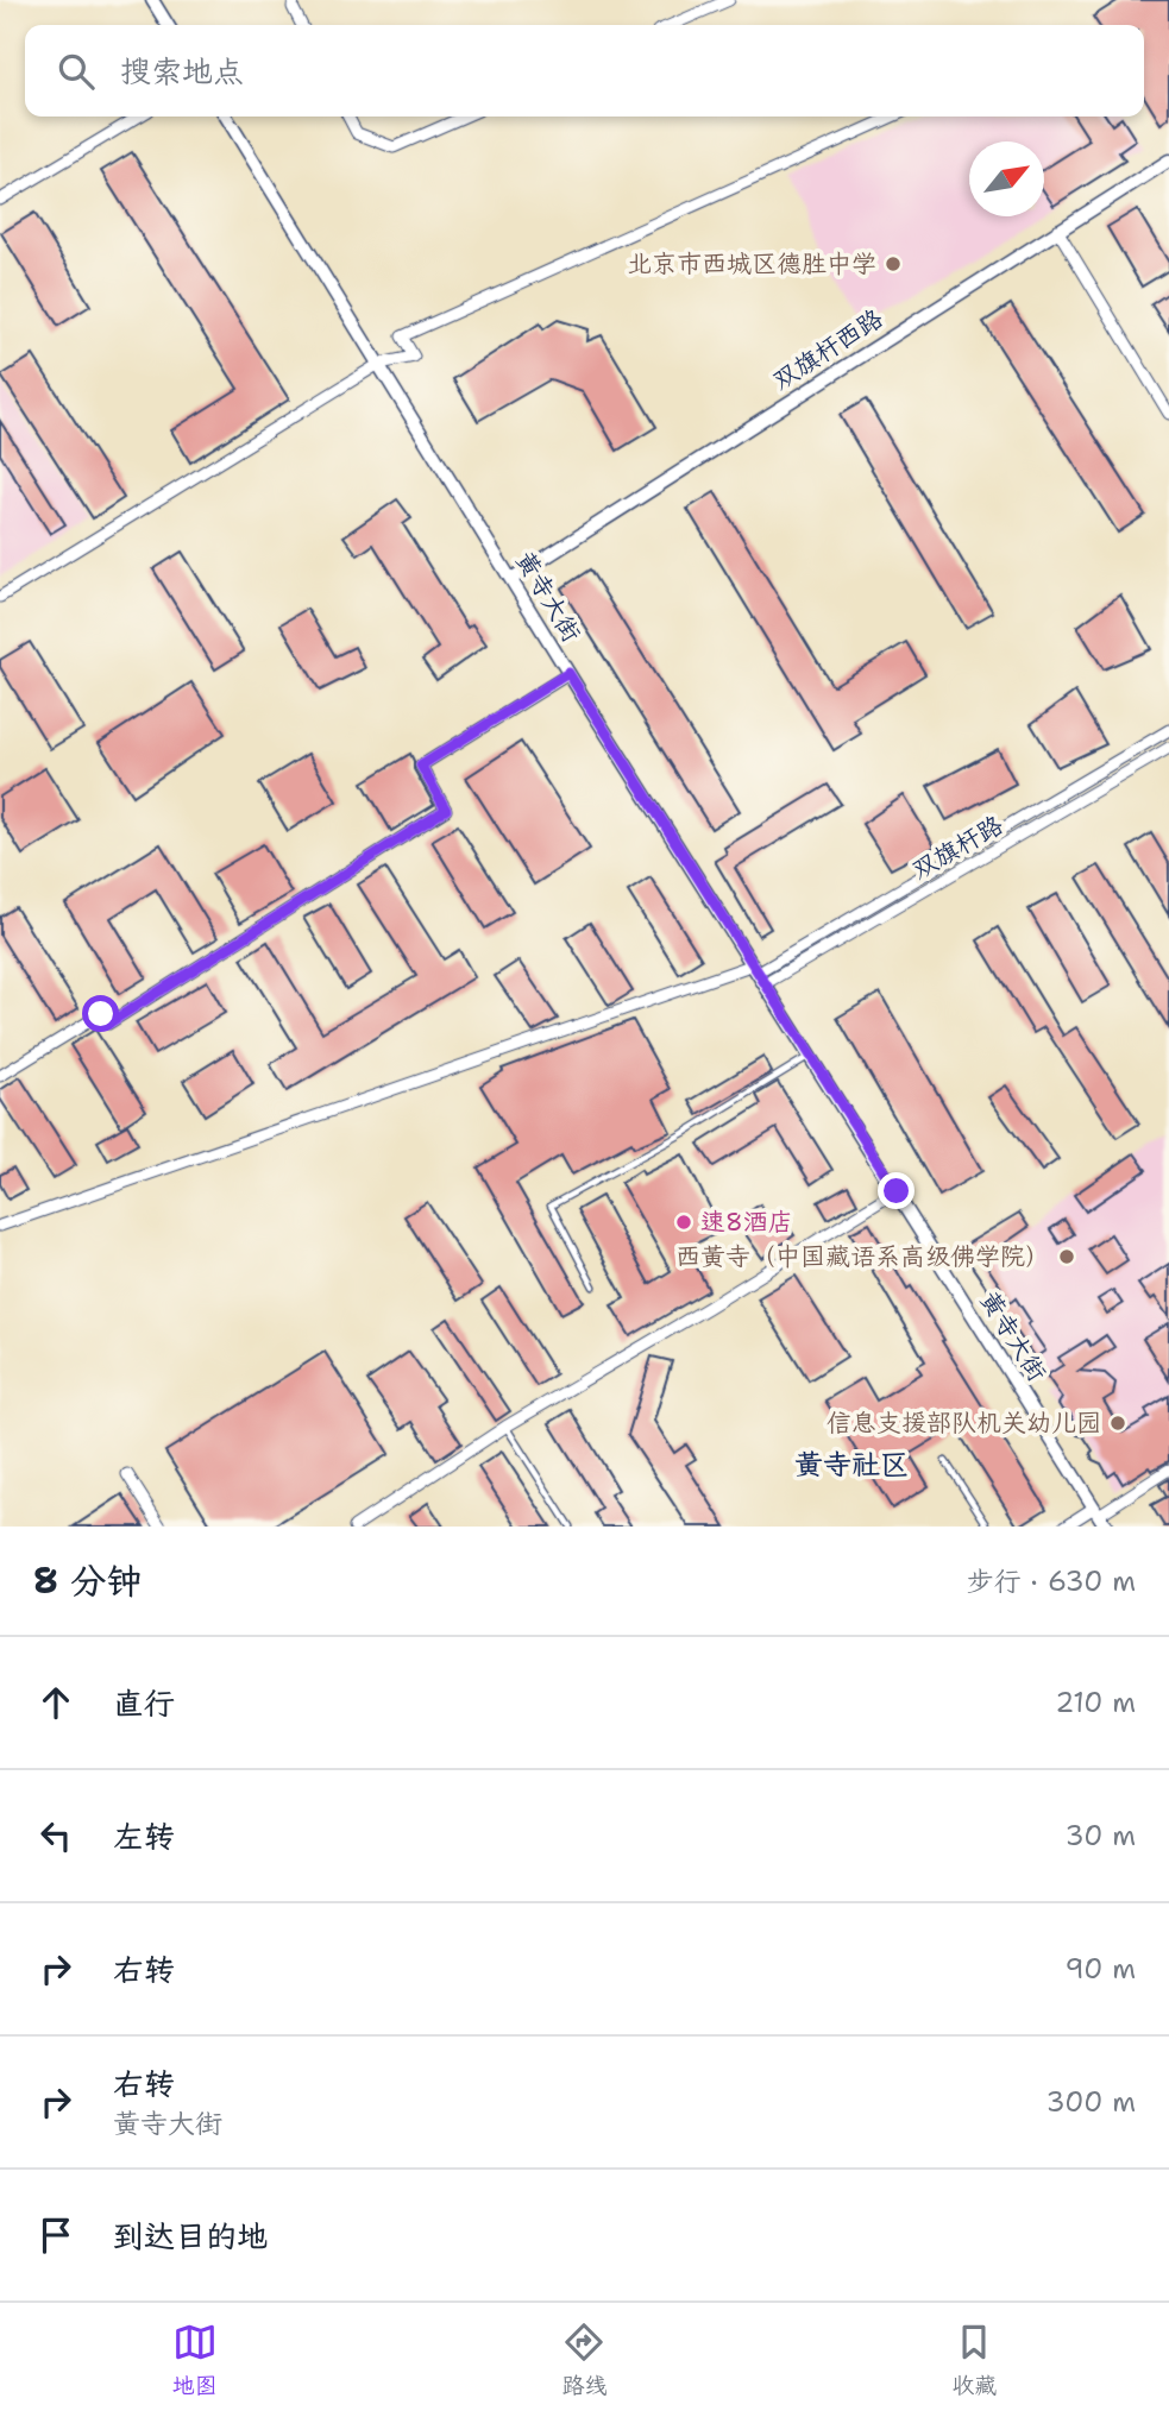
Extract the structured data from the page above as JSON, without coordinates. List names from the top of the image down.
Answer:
{
  "streets": {
    "street": ["双旗杆西路", "黄寺大街", "双旗杆路"]
  },
  "crossings": [
    ["双旗杆西路", "黄寺大街"],
    ["黄寺大街", "双旗杆路"]
  ],
  "districts": ["黄寺社区"],
  "places": [
    "北京市西城区德胜中学",
    "速8酒店",
    "西黃寺（中国藏语系高级佛学院）",
    "信息支援部队机关幼儿园"
  ],
  "north": "top right",
  "page": {
    "search": "搜索地点",
    "heading": ["8 分钟", "步行 · 630 m"],
    "list": [
      ["直行", "210 m"],
      ["左转", "30 m"],
      ["右转", "90 m"],
      ["右转", "黄寺大街", "300 m"],
      "到达目的地"
    ],
    "nav": ["地图", "路线", "收藏"]
  }
}
